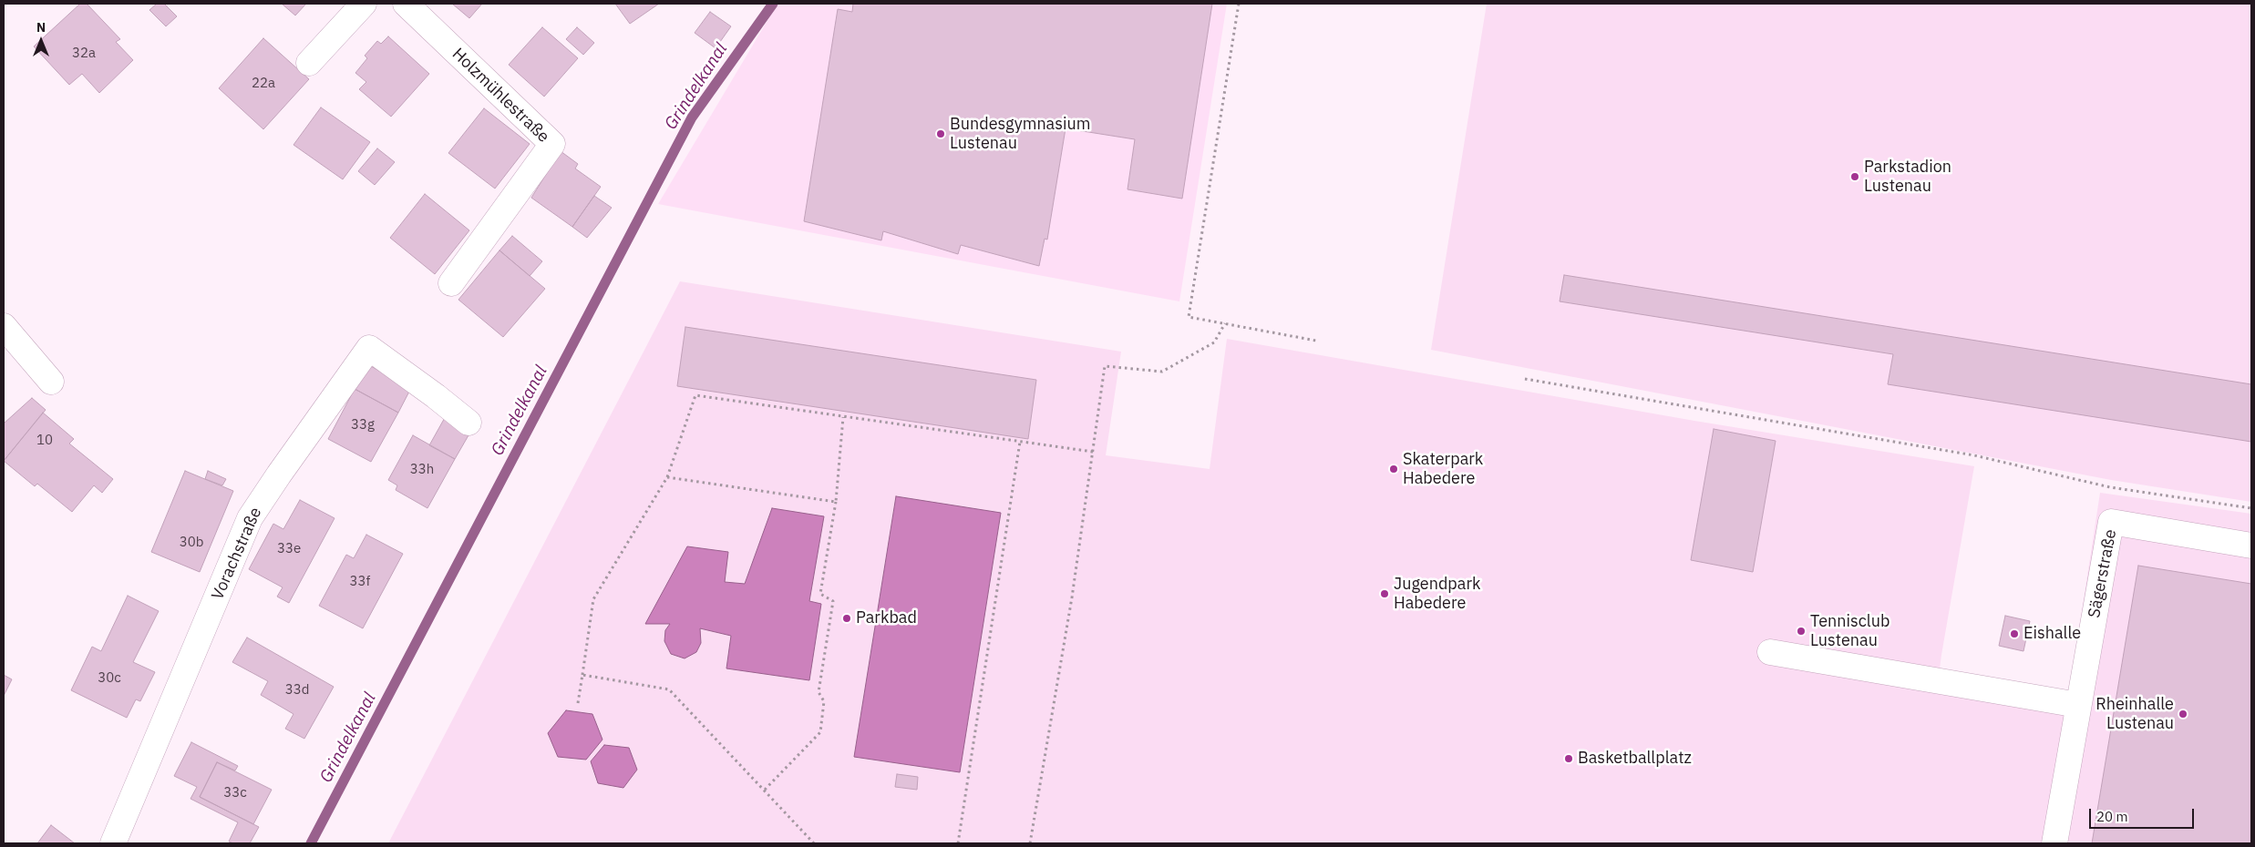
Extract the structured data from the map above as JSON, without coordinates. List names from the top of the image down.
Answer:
{
  "streets": {
    "street": ["Holzmühlestraße", "Vorachstraße", "Sägerstraße"]
  },
  "water": ["Grindelkanal"],
  "places": [
    "Bundesgymnasium Lustenau",
    "Parkstadion Lustenau",
    "Skaterpark Habedere",
    "Jugendpark Habedere",
    "Parkbad",
    "Tennisclub Lustenau",
    "Eishalle",
    "Rheinhalle Lustenau",
    "Basketballplatz"
  ],
  "house_numbers": [
    "32a",
    "22a",
    "33g",
    "10",
    "33h",
    "30b",
    "33e",
    "33f",
    "30c",
    "33d",
    "33c"
  ],
  "scale_bar": "20 m",
  "north": "top"
}
